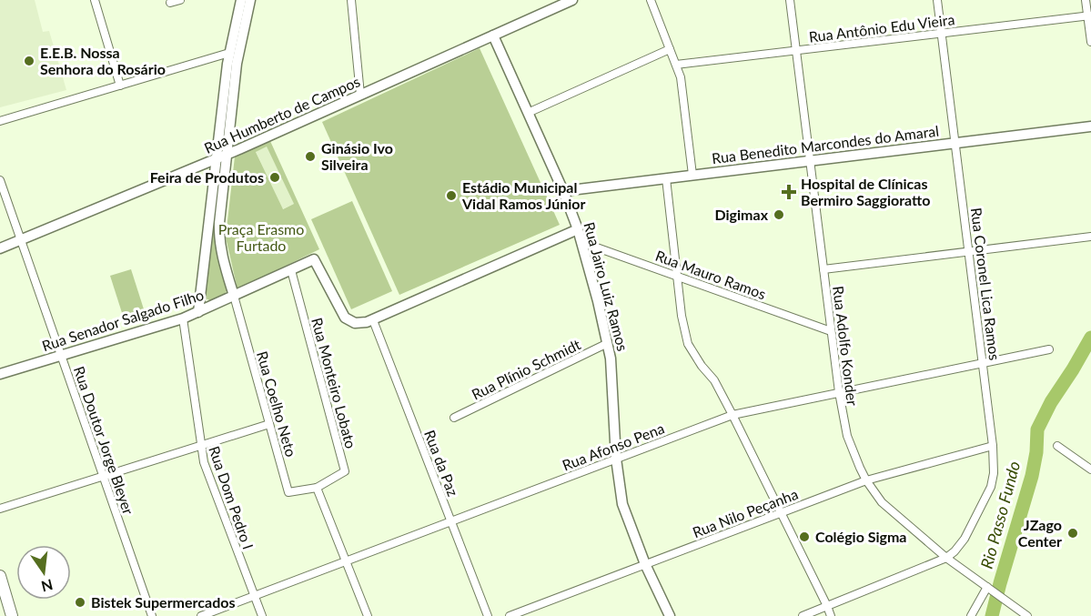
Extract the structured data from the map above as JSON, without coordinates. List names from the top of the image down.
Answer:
{
  "streets": {
    "street": [
      "Rua Antônio Edu Vieira",
      "Rua Humberto de Campos",
      "Rua Benedito Marcondes do Amaral",
      "Rua Mauro Ramos",
      "Rua Coronel Lica Ramos",
      "Rua Jairo Luiz Ramos",
      "Rua Senador Salgado Filho",
      "Rua Adolfo Konder",
      "Rua Plínio Schmidt",
      "Rua Monteiro Lobato",
      "Rua Coelho Neto",
      "Rua Doutor Jorge Bleyer",
      "Rua Afonso Pena",
      "Rua da Paz",
      "Rua Dom Pedro I",
      "Rua Nilo Peçanha"
    ]
  },
  "crossings": [
    ["Rua Antônio Edu Vieira", "Rua Coronel Lica Ramos"],
    ["Rua Antônio Edu Vieira", "Rua Adolfo Konder"],
    ["Rua Humberto de Campos", "Rua Jairo Luiz Ramos"],
    ["Rua Humberto de Campos", "Rua Doutor Jorge Bleyer"],
    ["Rua Benedito Marcondes do Amaral", "Rua Coronel Lica Ramos"],
    ["Rua Benedito Marcondes do Amaral", "Rua Jairo Luiz Ramos"],
    ["Rua Benedito Marcondes do Amaral", "Rua Adolfo Konder"],
    ["Rua Mauro Ramos", "Rua Jairo Luiz Ramos"],
    ["Rua Mauro Ramos", "Rua Adolfo Konder"],
    ["Rua Coronel Lica Ramos", "Rua Adolfo Konder"],
    ["Rua Coronel Lica Ramos", "Rua Afonso Pena"],
    ["Rua Coronel Lica Ramos", "Rua Nilo Peçanha"],
    ["Rua Jairo Luiz Ramos", "Rua Plínio Schmidt"],
    ["Rua Jairo Luiz Ramos", "Rua Afonso Pena"],
    ["Rua Jairo Luiz Ramos", "Rua Nilo Peçanha"],
    ["Rua Senador Salgado Filho", "Rua Monteiro Lobato"],
    ["Rua Senador Salgado Filho", "Rua Coelho Neto"],
    ["Rua Senador Salgado Filho", "Rua Doutor Jorge Bleyer"],
    ["Rua Senador Salgado Filho", "Rua da Paz"],
    ["Rua Senador Salgado Filho", "Rua Dom Pedro I"],
    ["Rua Adolfo Konder", "Rua Afonso Pena"],
    ["Rua Adolfo Konder", "Rua Nilo Peçanha"],
    ["Rua Monteiro Lobato", "Rua Coelho Neto"],
    ["Rua Afonso Pena", "Rua da Paz"],
    ["Rua Afonso Pena", "Rua Dom Pedro I"]
  ],
  "water": ["Rio Passo Fundo"],
  "parks": ["Praça Erasmo Furtado"],
  "places": {
    "other": [
      "E.E.B. Nossa Senhora do Rosário",
      "Ginásio Ivo Silveira",
      "Feira de Produtos",
      "Estádio Municipal Vidal Ramos Júnior",
      "Digimax",
      "JZago Center",
      "Colégio Sigma",
      "Bistek Supermercados"
    ],
    "health": ["Hospital de Clínicas Bermiro Saggioratto"]
  },
  "north": "bottom"
}
